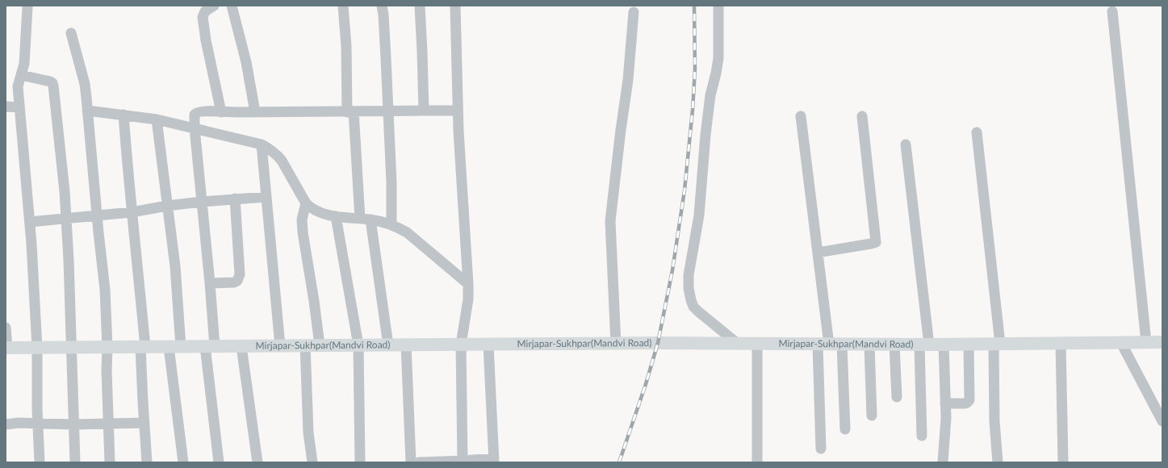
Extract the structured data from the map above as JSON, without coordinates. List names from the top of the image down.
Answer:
{
  "streets": {
    "main road": ["Mirjapar-Sukhpar(Mandvi Road)"]
  }
}
